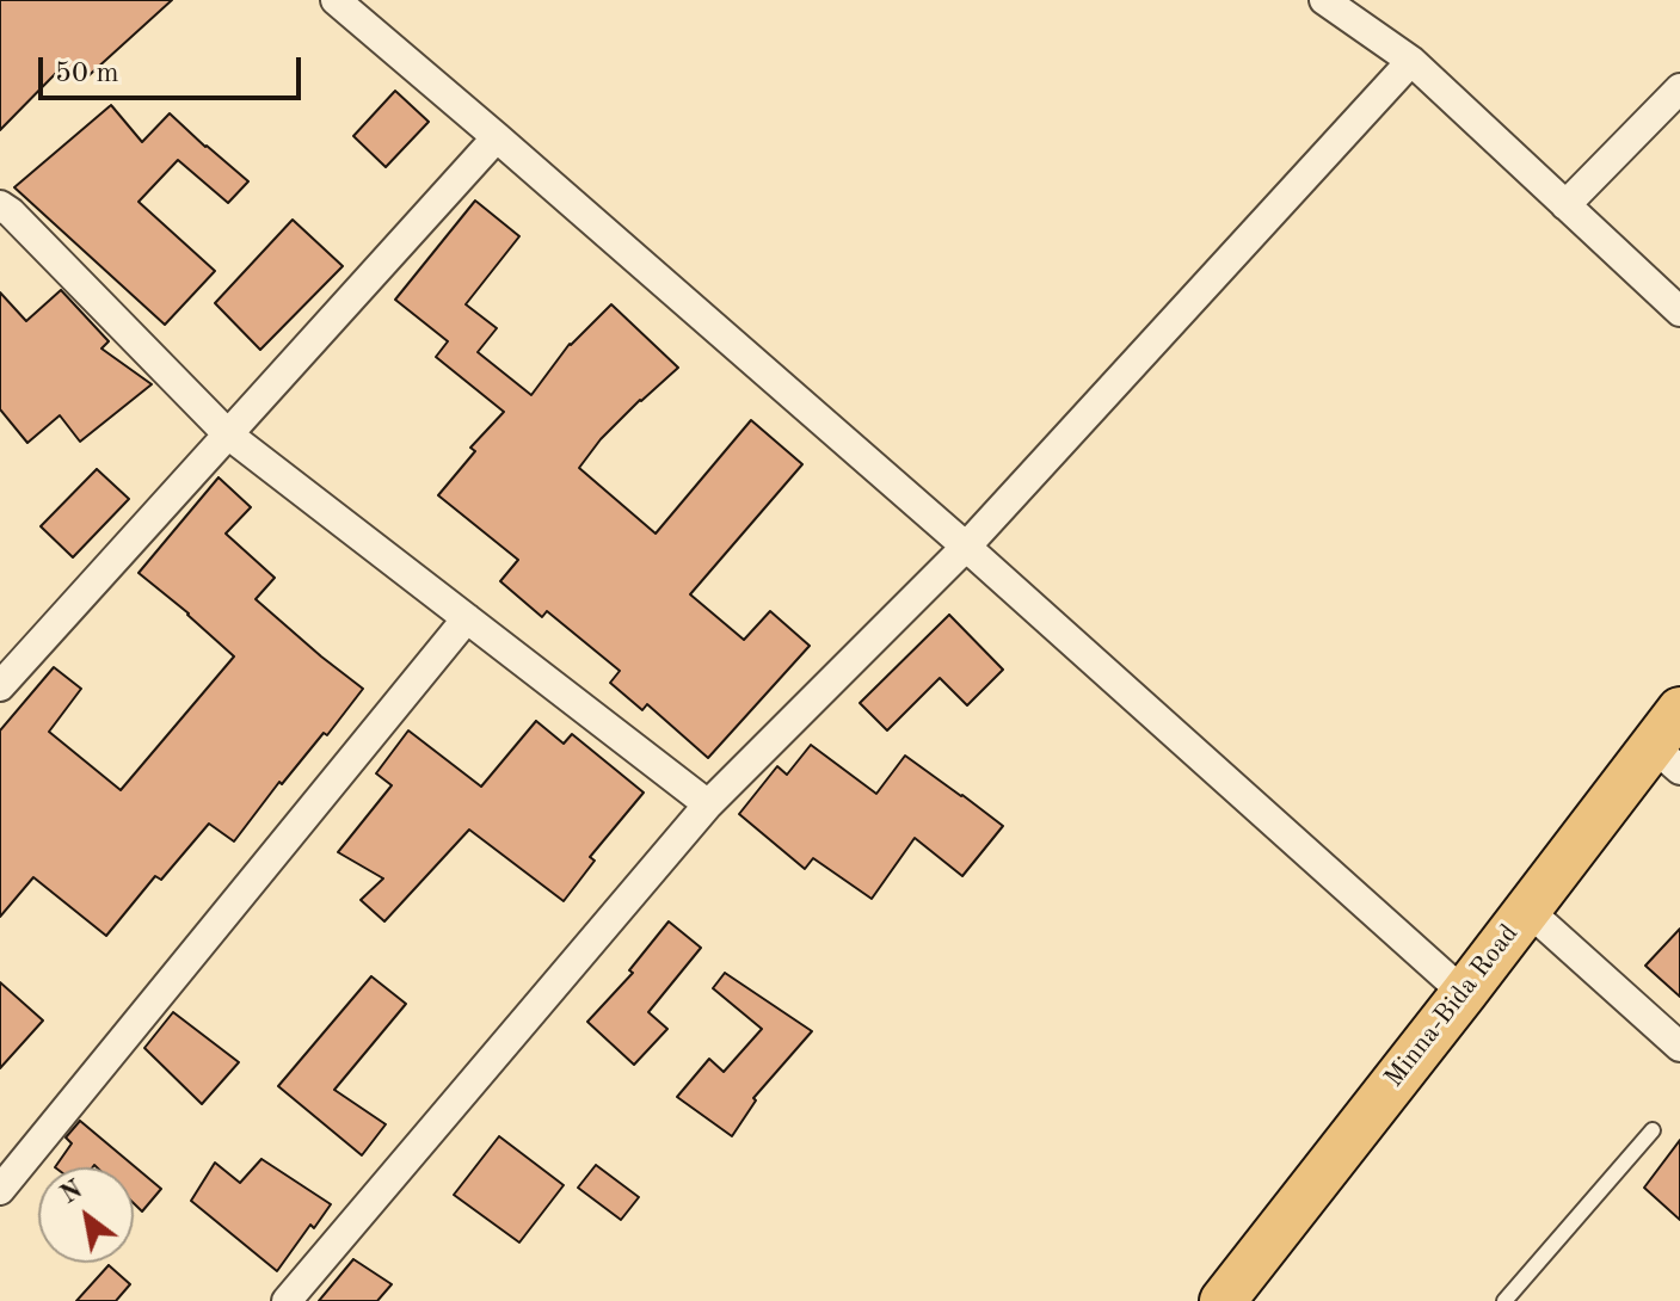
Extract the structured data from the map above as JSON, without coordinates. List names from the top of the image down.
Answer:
{
  "streets": {
    "main road": ["Minna-Bida Road"]
  },
  "scale_bar": "50 m",
  "north": "top left"
}
